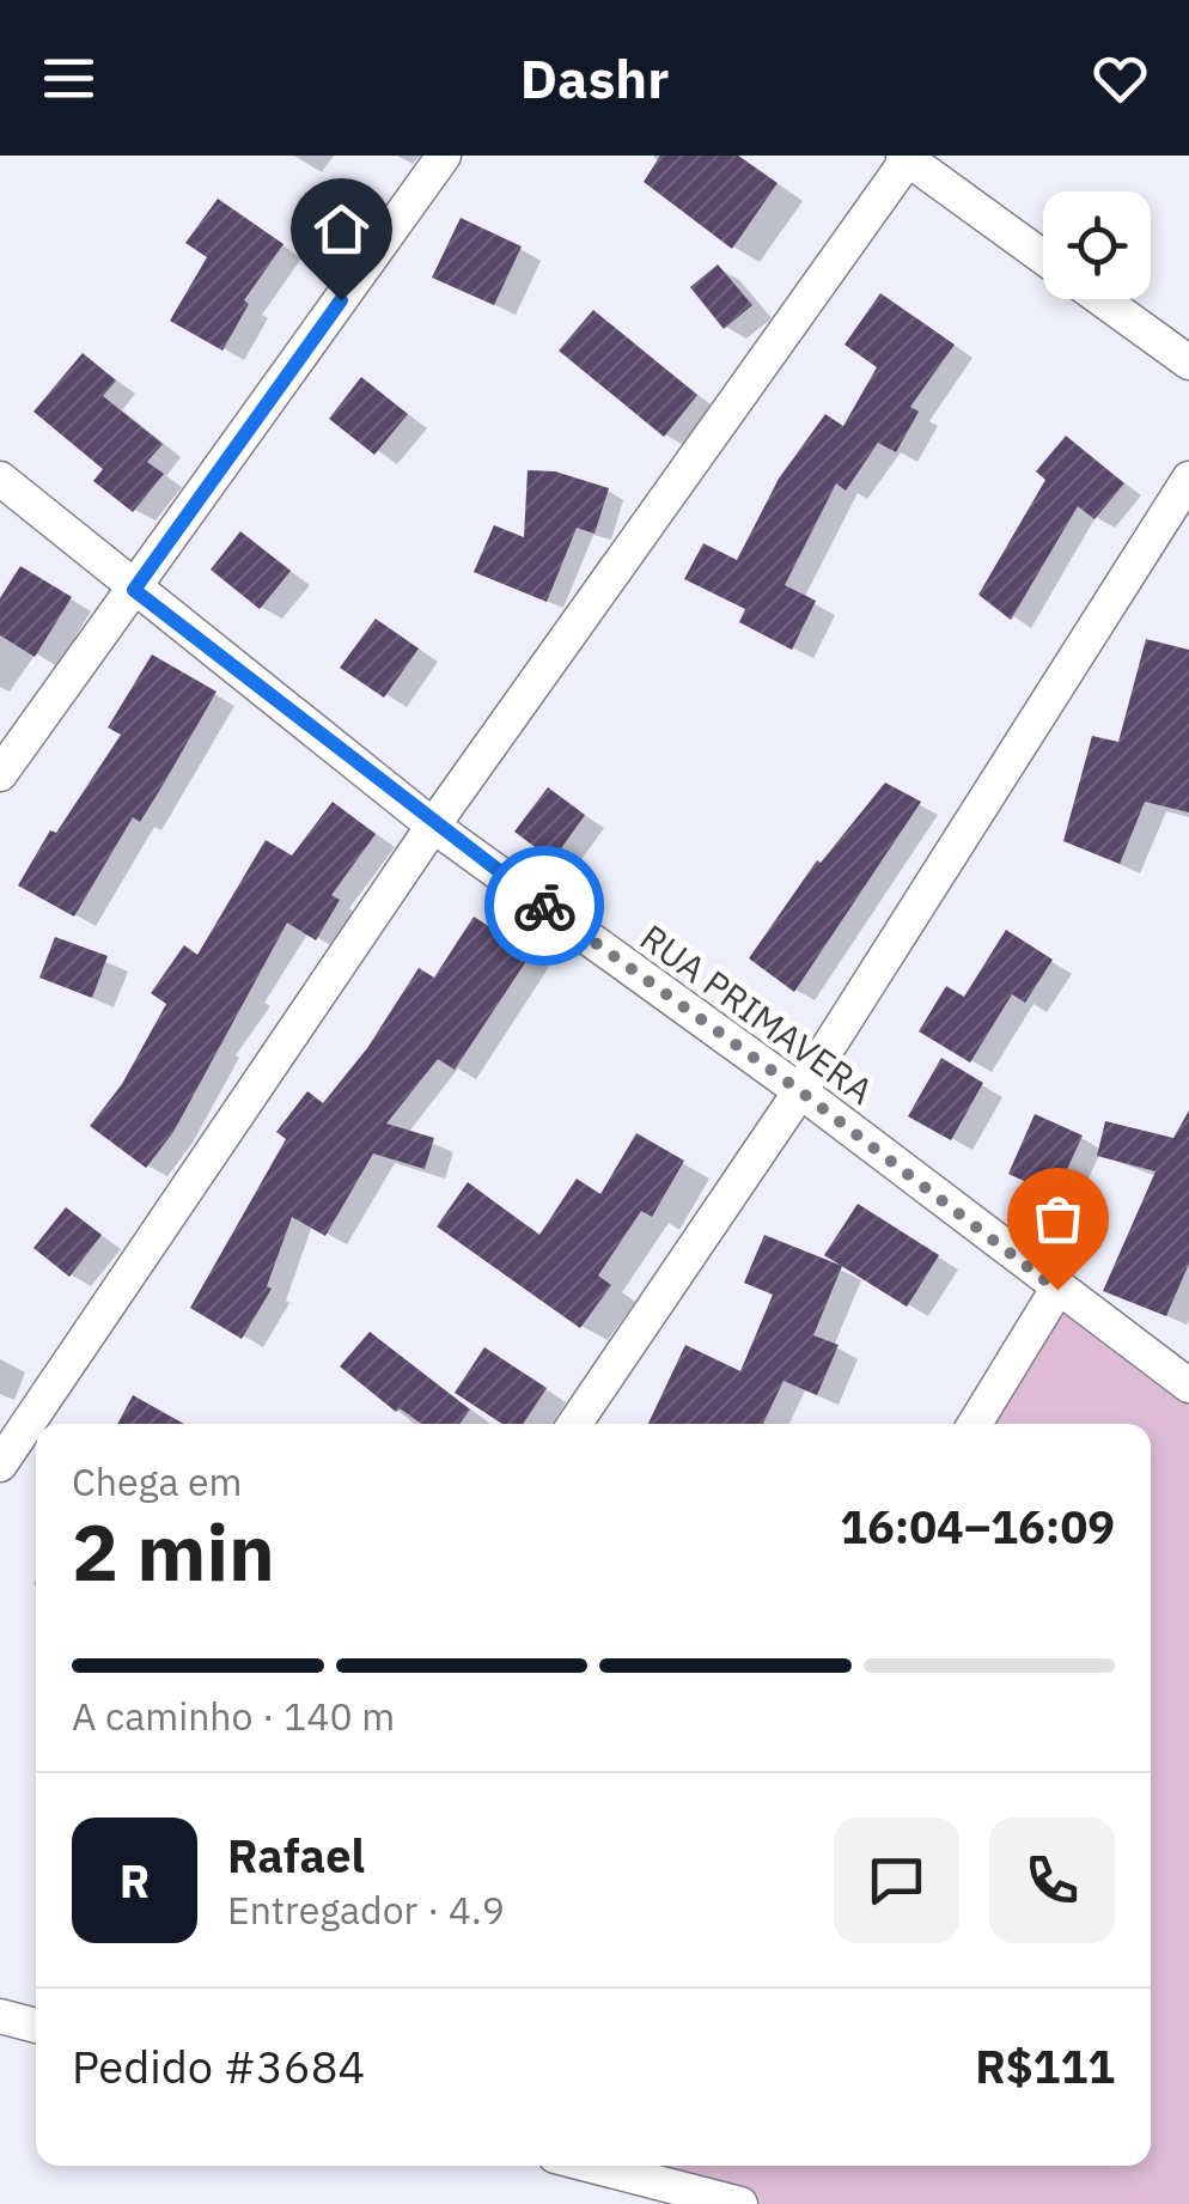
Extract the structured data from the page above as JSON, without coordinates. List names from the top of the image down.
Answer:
{
  "streets": {
    "street": ["RUA PRIMAVERA"]
  },
  "page": {
    "header": "Dashr",
    "heading": ["2 min", "Chega em", "16:04–16:09"],
    "panel": [
      "Rafael",
      "Entregador · 4.9",
      "Pedido #3684",
      "R$111"
    ],
    "bar": "A caminho · 140 m",
    "round": "R"
  }
}
